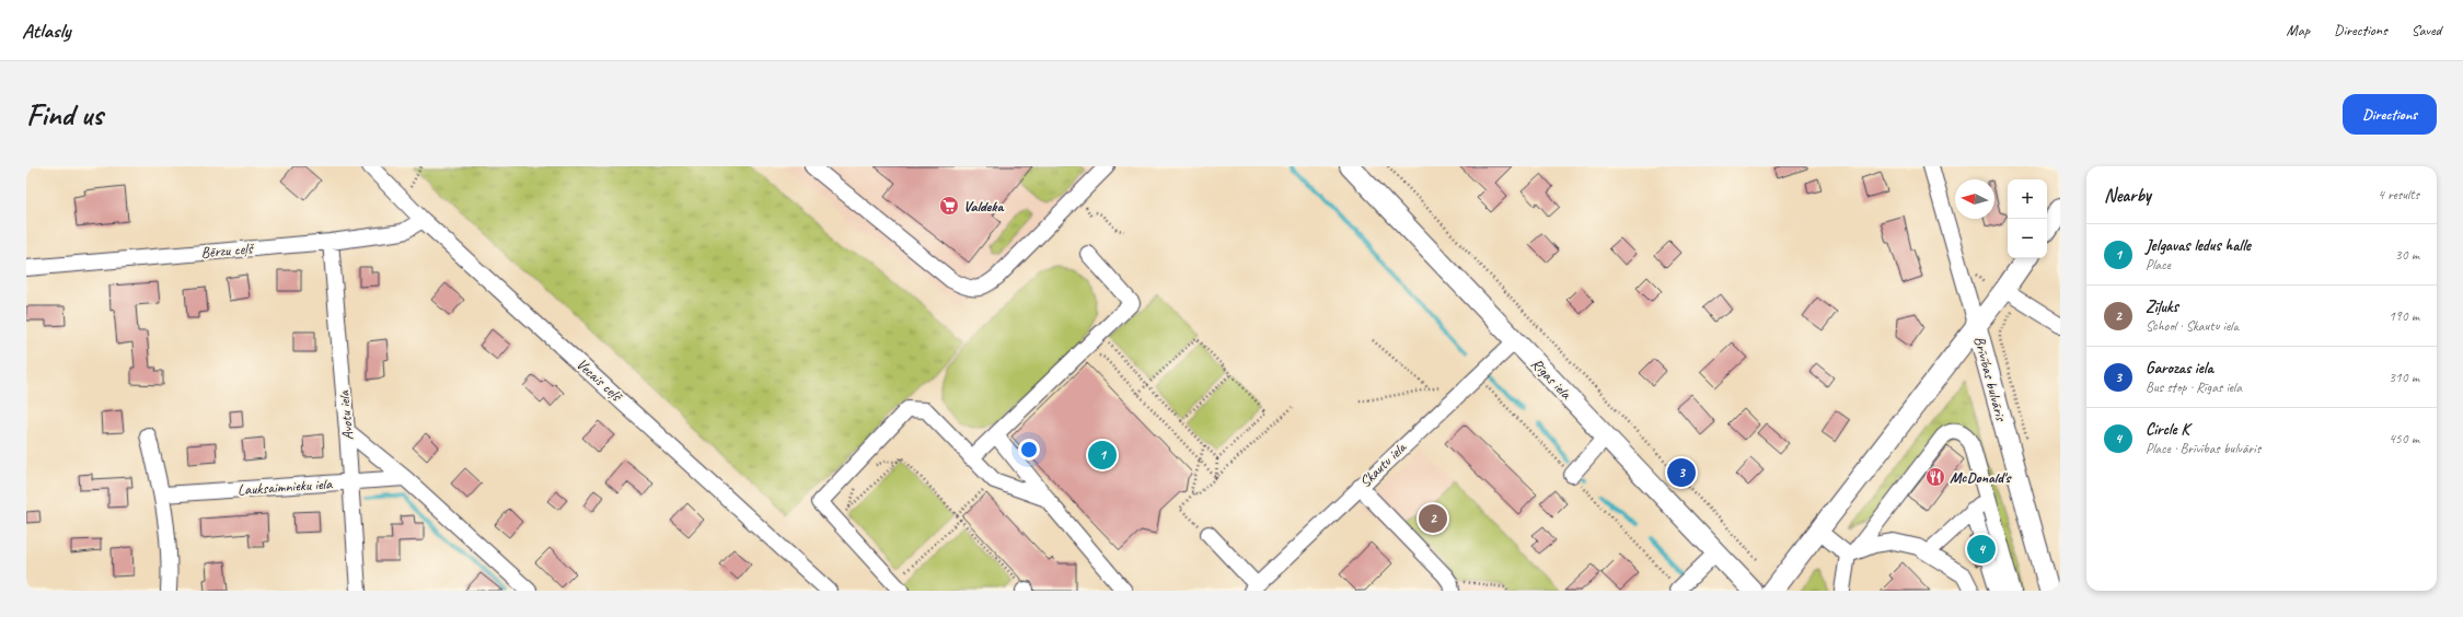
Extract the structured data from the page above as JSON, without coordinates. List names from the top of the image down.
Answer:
{
  "streets": {
    "main road": ["Rīgas iela", "Brīvības bulvāris"],
    "street": [
      "Bērzu ceļš",
      "Vecais ceļš",
      "Avotu iela",
      "Skautu iela",
      "Lauksaimnieku iela"
    ]
  },
  "crossings": [
    ["Bērzu ceļš", "Vecais ceļš"],
    ["Bērzu ceļš", "Avotu iela"],
    ["Rīgas iela", "Skautu iela"],
    ["Avotu iela", "Lauksaimnieku iela"]
  ],
  "places": {
    "supermarket": ["Valdeka"],
    "restaurant": ["McDonald's"]
  },
  "north": "left",
  "page": {
    "header": "Atlasly",
    "nav": ["Map", "Directions", "Saved"],
    "buttons": "Directions",
    "title": "Find us",
    "heading": ["Nearby", "4 results"],
    "map_buttons": ["+", "−"],
    "list": [
      {
        "mark": "1",
        "name": "Jelgavas ledus halle",
        "note": "Place",
        "value": "30 m"
      },
      {
        "mark": "2",
        "name": "Zīļuks",
        "note": "School · Skautu iela",
        "value": "190 m"
      },
      {
        "mark": "3",
        "name": "Garozas iela",
        "note": "Bus stop · Rīgas iela",
        "value": "310 m"
      },
      {
        "mark": "4",
        "name": "Circle K",
        "note": "Place · Brīvības bulvāris",
        "value": "450 m"
      }
    ],
    "pins": [
      "1",
      "3",
      "2",
      "4"
    ]
  }
}
